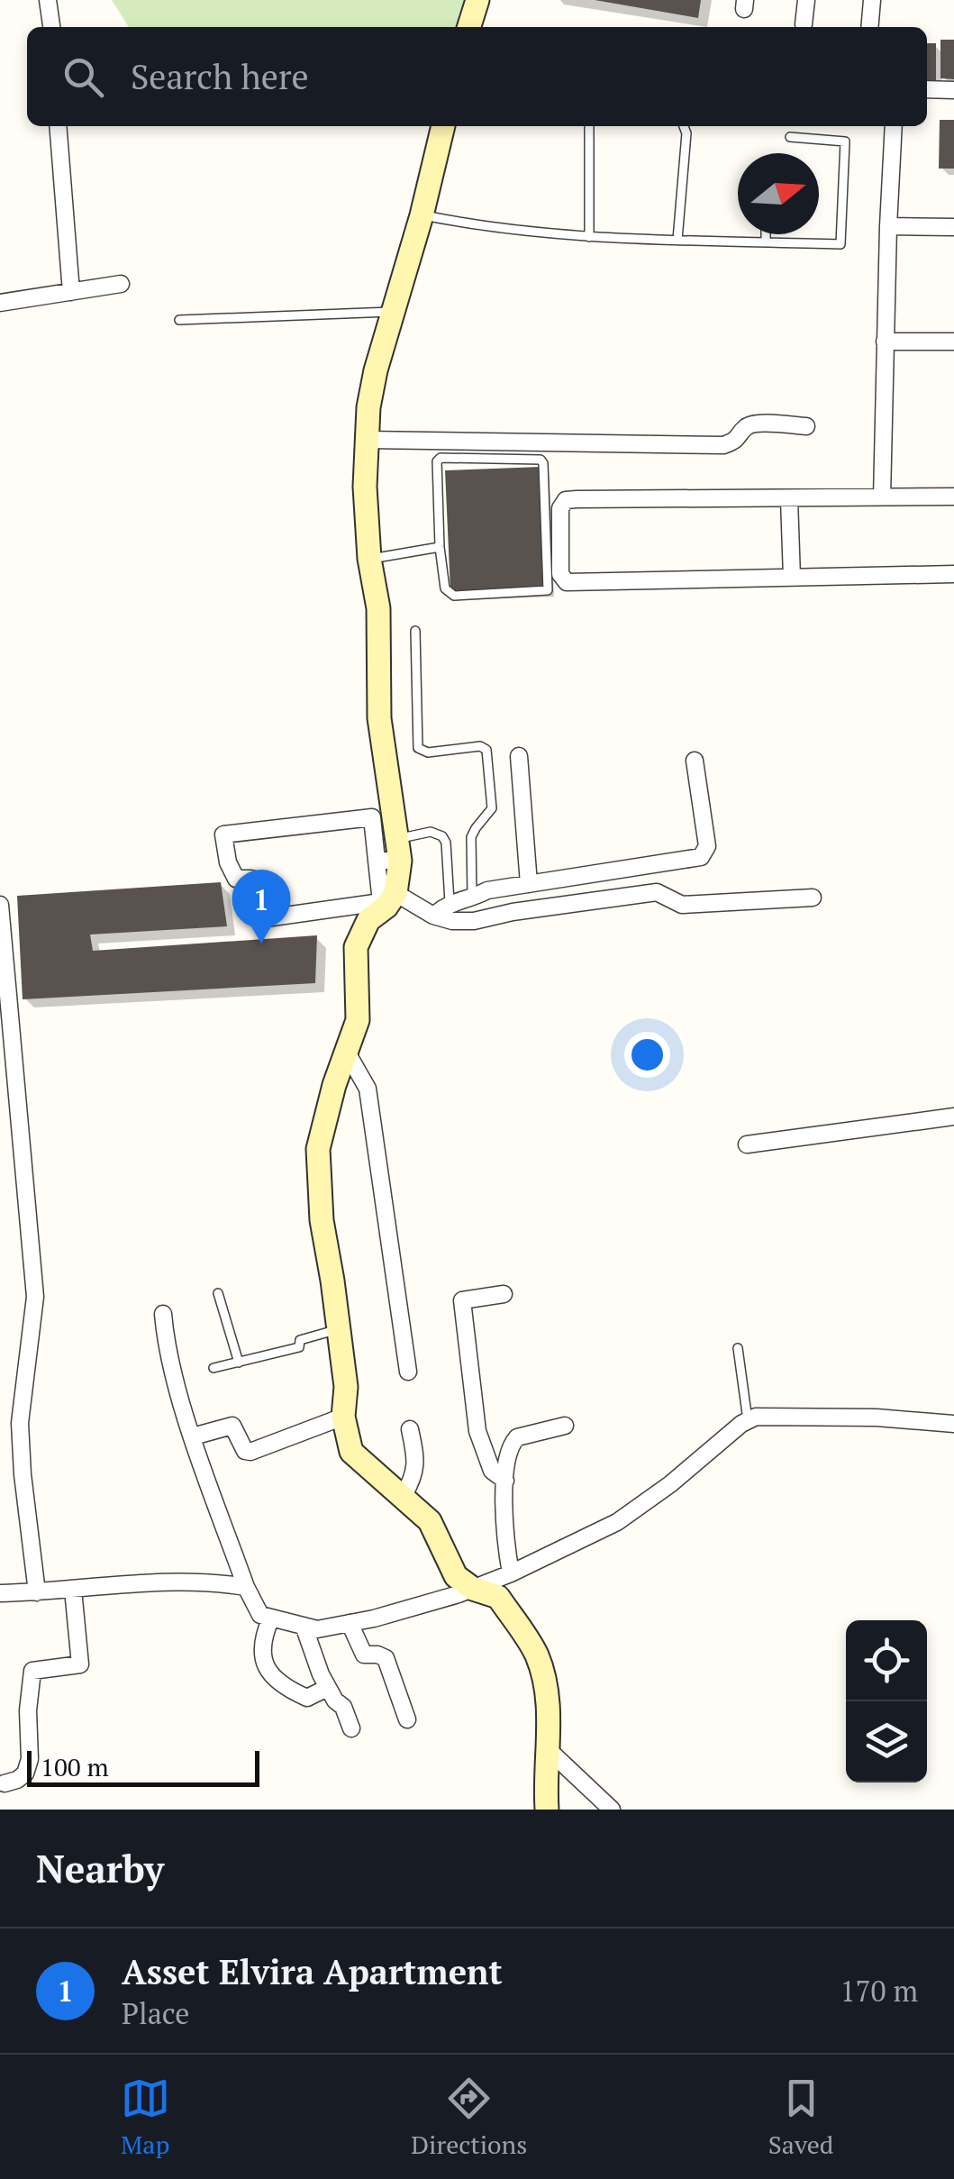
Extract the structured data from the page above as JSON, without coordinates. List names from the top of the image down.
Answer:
{
  "scale_bar": "100 m",
  "north": "right",
  "page": {
    "search": "Search here",
    "pins": "1",
    "scale": "100 m",
    "heading": "Nearby",
    "list": [
      {
        "mark": "1",
        "name": "Asset Elvira Apartment",
        "note": "Place",
        "value": "170 m"
      }
    ],
    "nav": ["Map", "Directions", "Saved"]
  }
}
